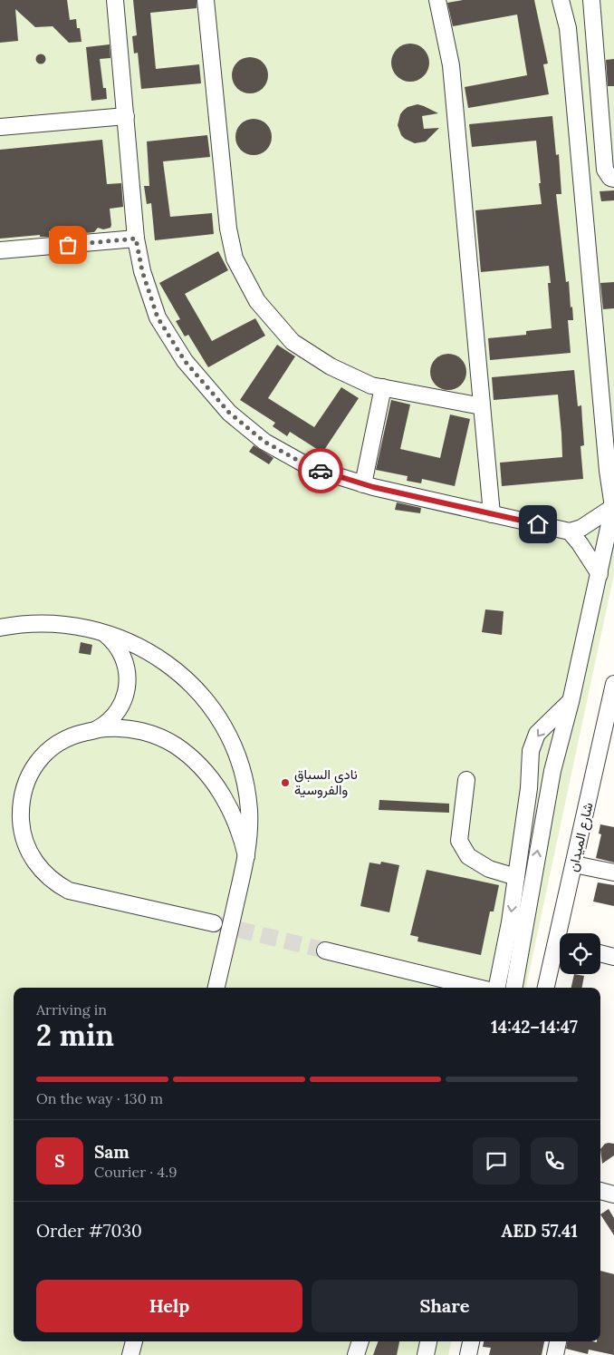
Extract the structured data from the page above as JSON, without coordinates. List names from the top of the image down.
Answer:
{
  "streets": {
    "street": ["شارع الميدان"]
  },
  "places": ["نادي السباق والفروسية"],
  "page": {
    "heading": ["2 min", "Arriving in", "14:42–14:47"],
    "panel": [
      "Sam",
      "Courier · 4.9",
      "Order #7030",
      "AED 57.41"
    ],
    "bar": "On the way · 130 m",
    "round": "S",
    "buttons": ["Help", "Share"]
  }
}
